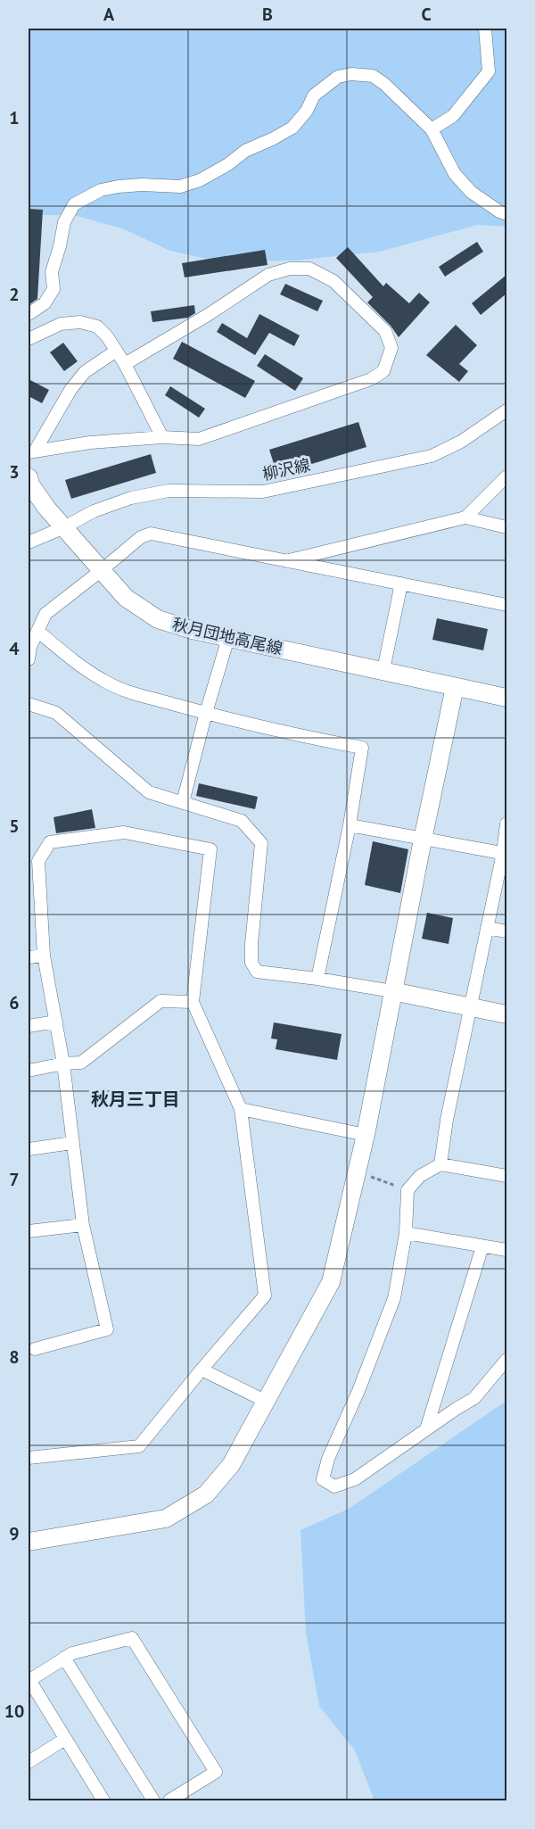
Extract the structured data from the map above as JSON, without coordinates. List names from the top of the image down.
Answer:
{
  "streets": {
    "street": ["柳沢線", "秋月団地高尾線"]
  },
  "crossings": [
    ["柳沢線", "秋月団地高尾線"]
  ],
  "districts": ["秋月三丁目"],
  "grid": {
    "columns": ["A", "B", "C"],
    "rows": [
      "1",
      "2",
      "3",
      "4",
      "5",
      "6",
      "7",
      "8",
      "9",
      "10"
    ]
  }
}
